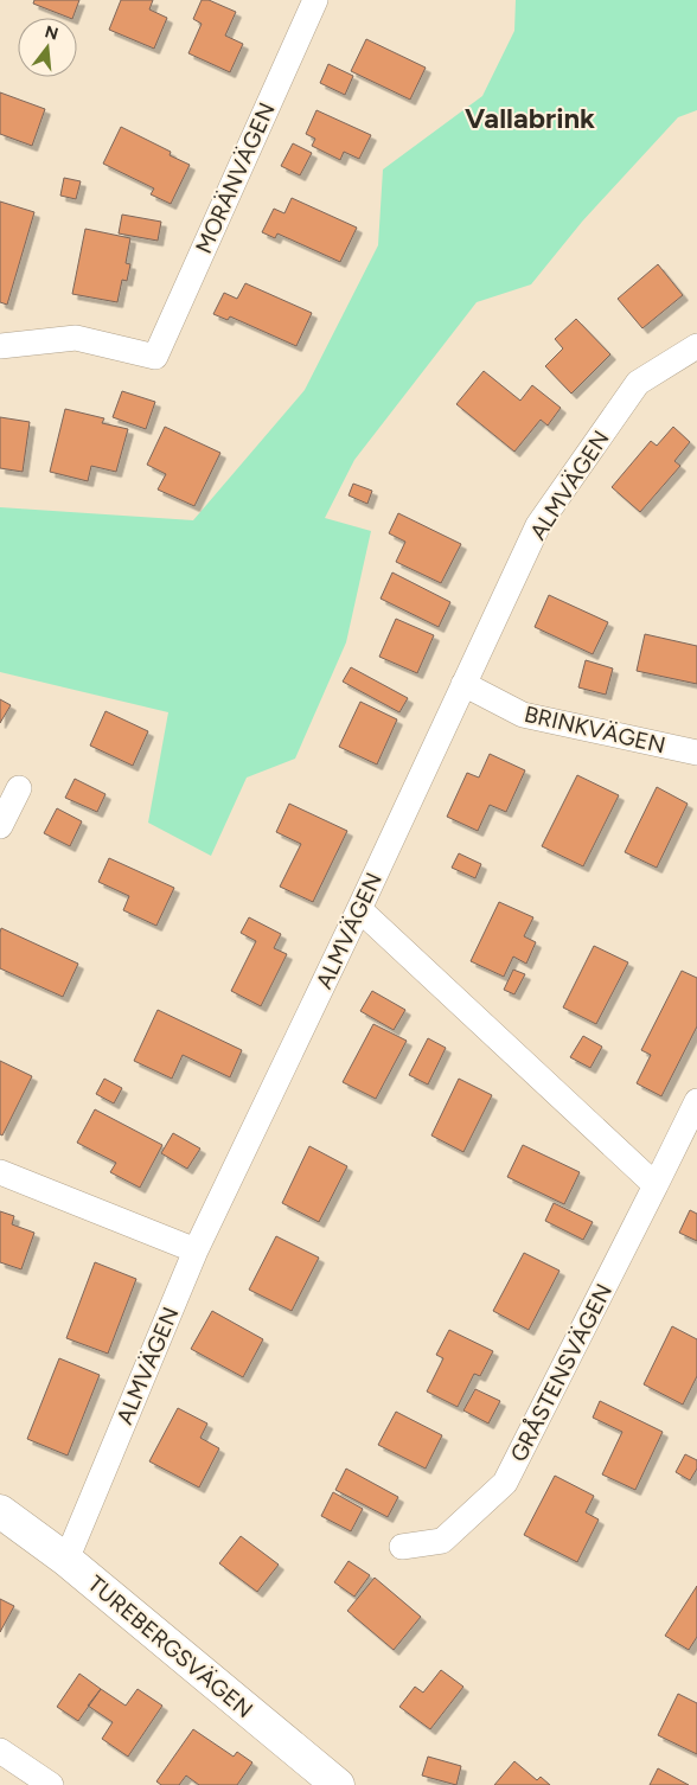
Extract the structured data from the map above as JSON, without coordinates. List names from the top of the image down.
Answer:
{
  "streets": {
    "street": [
      "MORÄNVÄGEN",
      "ALMVÄGEN",
      "BRINKVÄGEN",
      "GRÅSTENSVÄGEN",
      "TUREBERGSVÄGEN"
    ]
  },
  "crossings": [
    ["ALMVÄGEN", "BRINKVÄGEN"],
    ["ALMVÄGEN", "TUREBERGSVÄGEN"]
  ],
  "districts": ["Vallabrink"],
  "north": "top"
}
